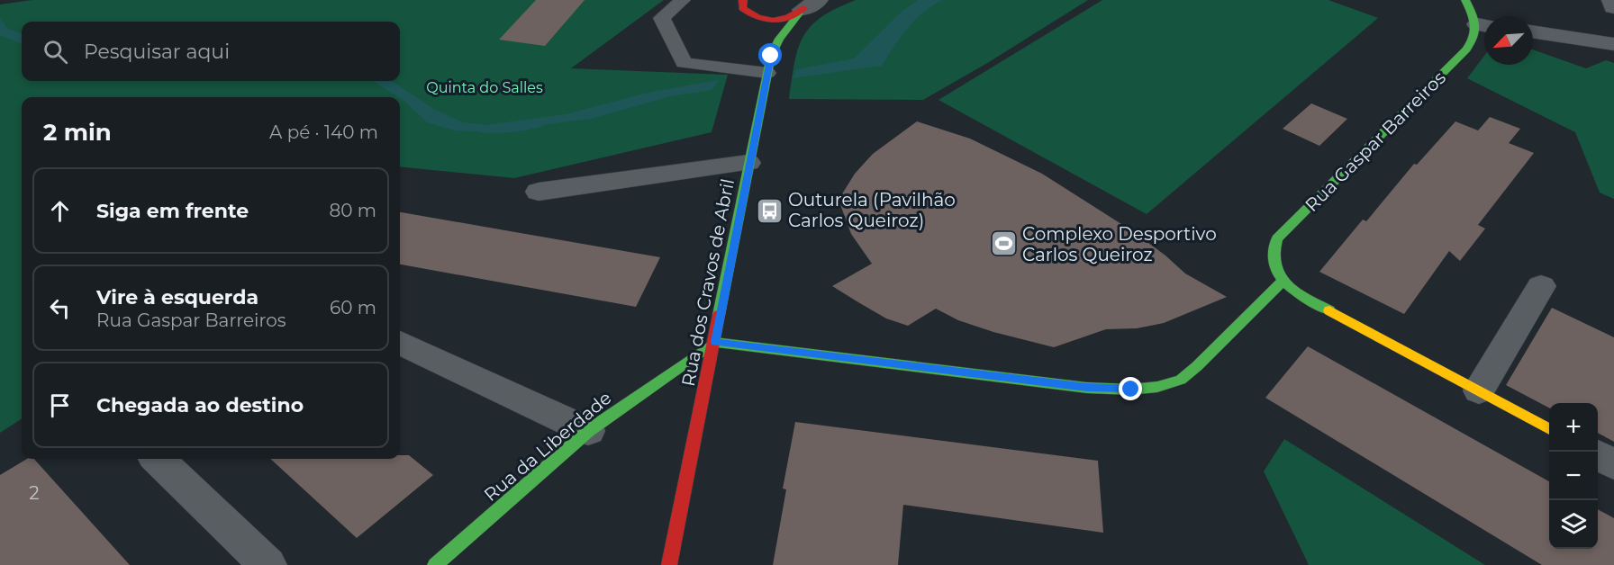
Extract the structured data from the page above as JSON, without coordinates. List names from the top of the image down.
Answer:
{
  "streets": {
    "street": ["Rua Gaspar Barreiros", "Rua dos Cravos de Abril", "Rua da Liberdade"]
  },
  "crossings": [
    ["Rua dos Cravos de Abril", "Rua da Liberdade"]
  ],
  "parks": ["Quinta do Salles"],
  "places": {
    "bus stop": ["Outurela (Pavilhão Carlos Queiroz)"],
    "sports": ["Complexo Desportivo Carlos Queiroz"]
  },
  "house_numbers": ["2"],
  "north": "bottom left",
  "page": {
    "search": "Pesquisar aqui",
    "heading": ["2 min", "A pé · 140 m"],
    "list": [
      ["Siga em frente", "80 m"],
      ["Vire à esquerda", "Rua Gaspar Barreiros", "60 m"],
      "Chegada ao destino"
    ],
    "map_buttons": ["+", "−"]
  }
}
